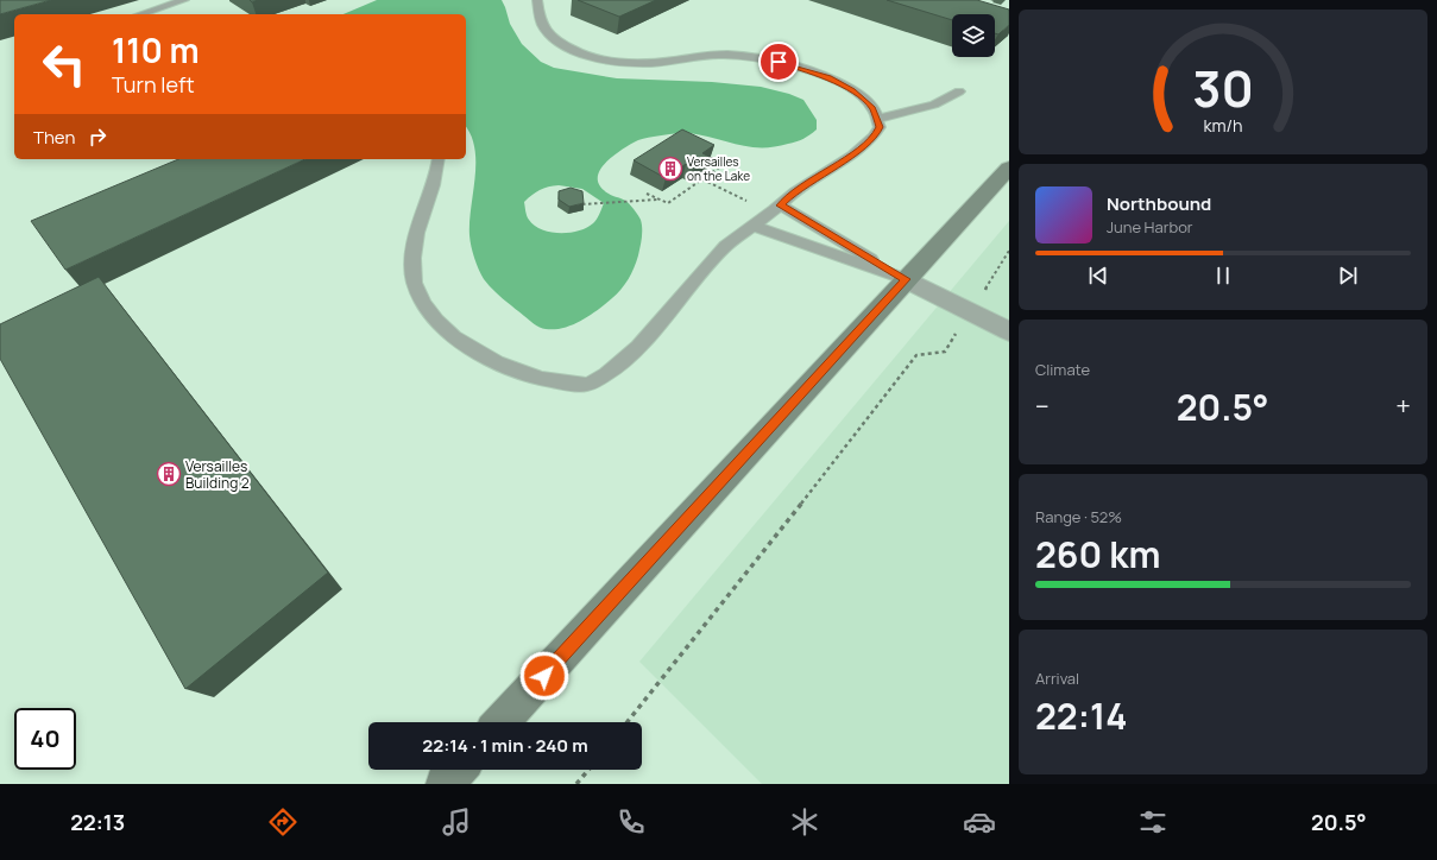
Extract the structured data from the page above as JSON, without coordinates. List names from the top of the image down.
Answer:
{
  "places": {
    "building": ["Versailles on the Lake", "Versailles Building 2"]
  },
  "page": {
    "turn": ["110 m", "Turn left"],
    "then": "Then",
    "song": ["Northbound", "June Harbor"],
    "tile": [
      "Climate",
      ["Range · 52%", "260 km"],
      ["Arrival", "22:14"]
    ],
    "heat": ["−", "20.5°", "+"],
    "limit": "40",
    "trip": "22:14 · 1 min · 240 m",
    "tabs": ["22:13", "20.5°"],
    "gauge": ["30", "km/h"]
  }
}
